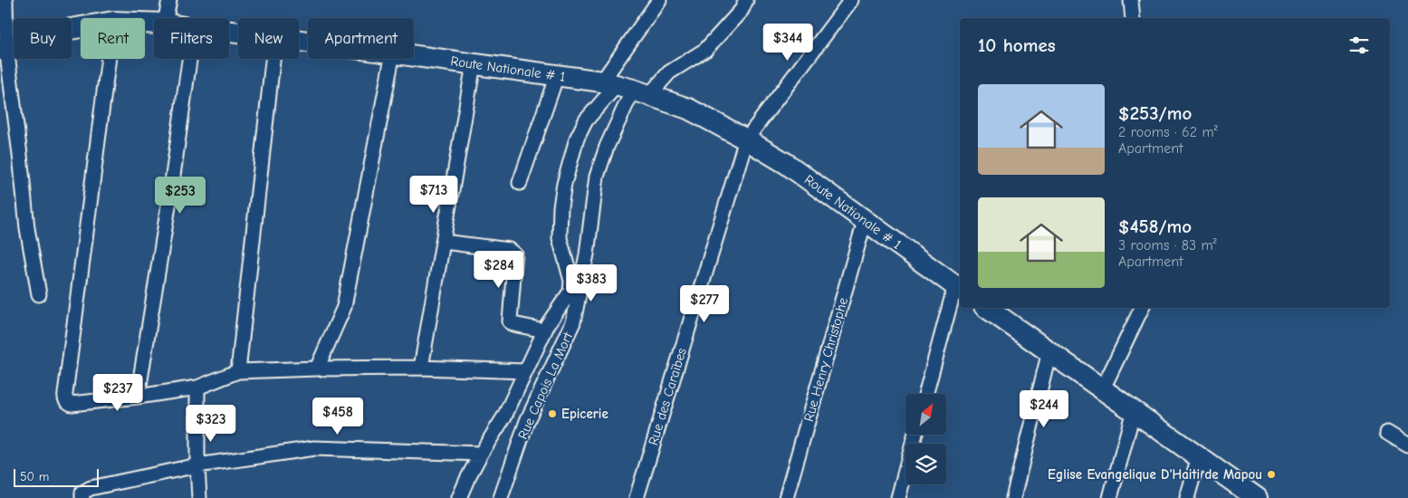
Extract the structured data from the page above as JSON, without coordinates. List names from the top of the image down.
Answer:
{
  "streets": {
    "main road": ["Route Nationale # 1"],
    "street": ["Rue Henry Christophe", "Rue Capois La Mort", "Rue des Caraïbes"]
  },
  "crossings": [
    ["Route Nationale # 1", "Rue Henry Christophe"],
    ["Route Nationale # 1", "Rue Capois La Mort"],
    ["Route Nationale # 1", "Rue des Caraïbes"]
  ],
  "places": ["Epicerie", "Eglise Evangelique D'Haiti de Mapou"],
  "scale_bar": "50 m",
  "north": "top right",
  "page": {
    "chip": [
      "Buy",
      "Rent",
      "Filters",
      "New",
      "Apartment"
    ],
    "heading": "10 homes",
    "price": [
      "$344",
      "$713",
      "$253",
      "$284",
      "$383",
      "$277",
      "$237",
      "$244",
      "$458",
      "$323"
    ],
    "list": [
      {
        "name": "$253/mo",
        "note": "2 rooms · 62 m² · Apartment"
      },
      {
        "name": "$458/mo",
        "note": "3 rooms · 83 m² · Apartment"
      }
    ],
    "scale": "50 m"
  }
}
